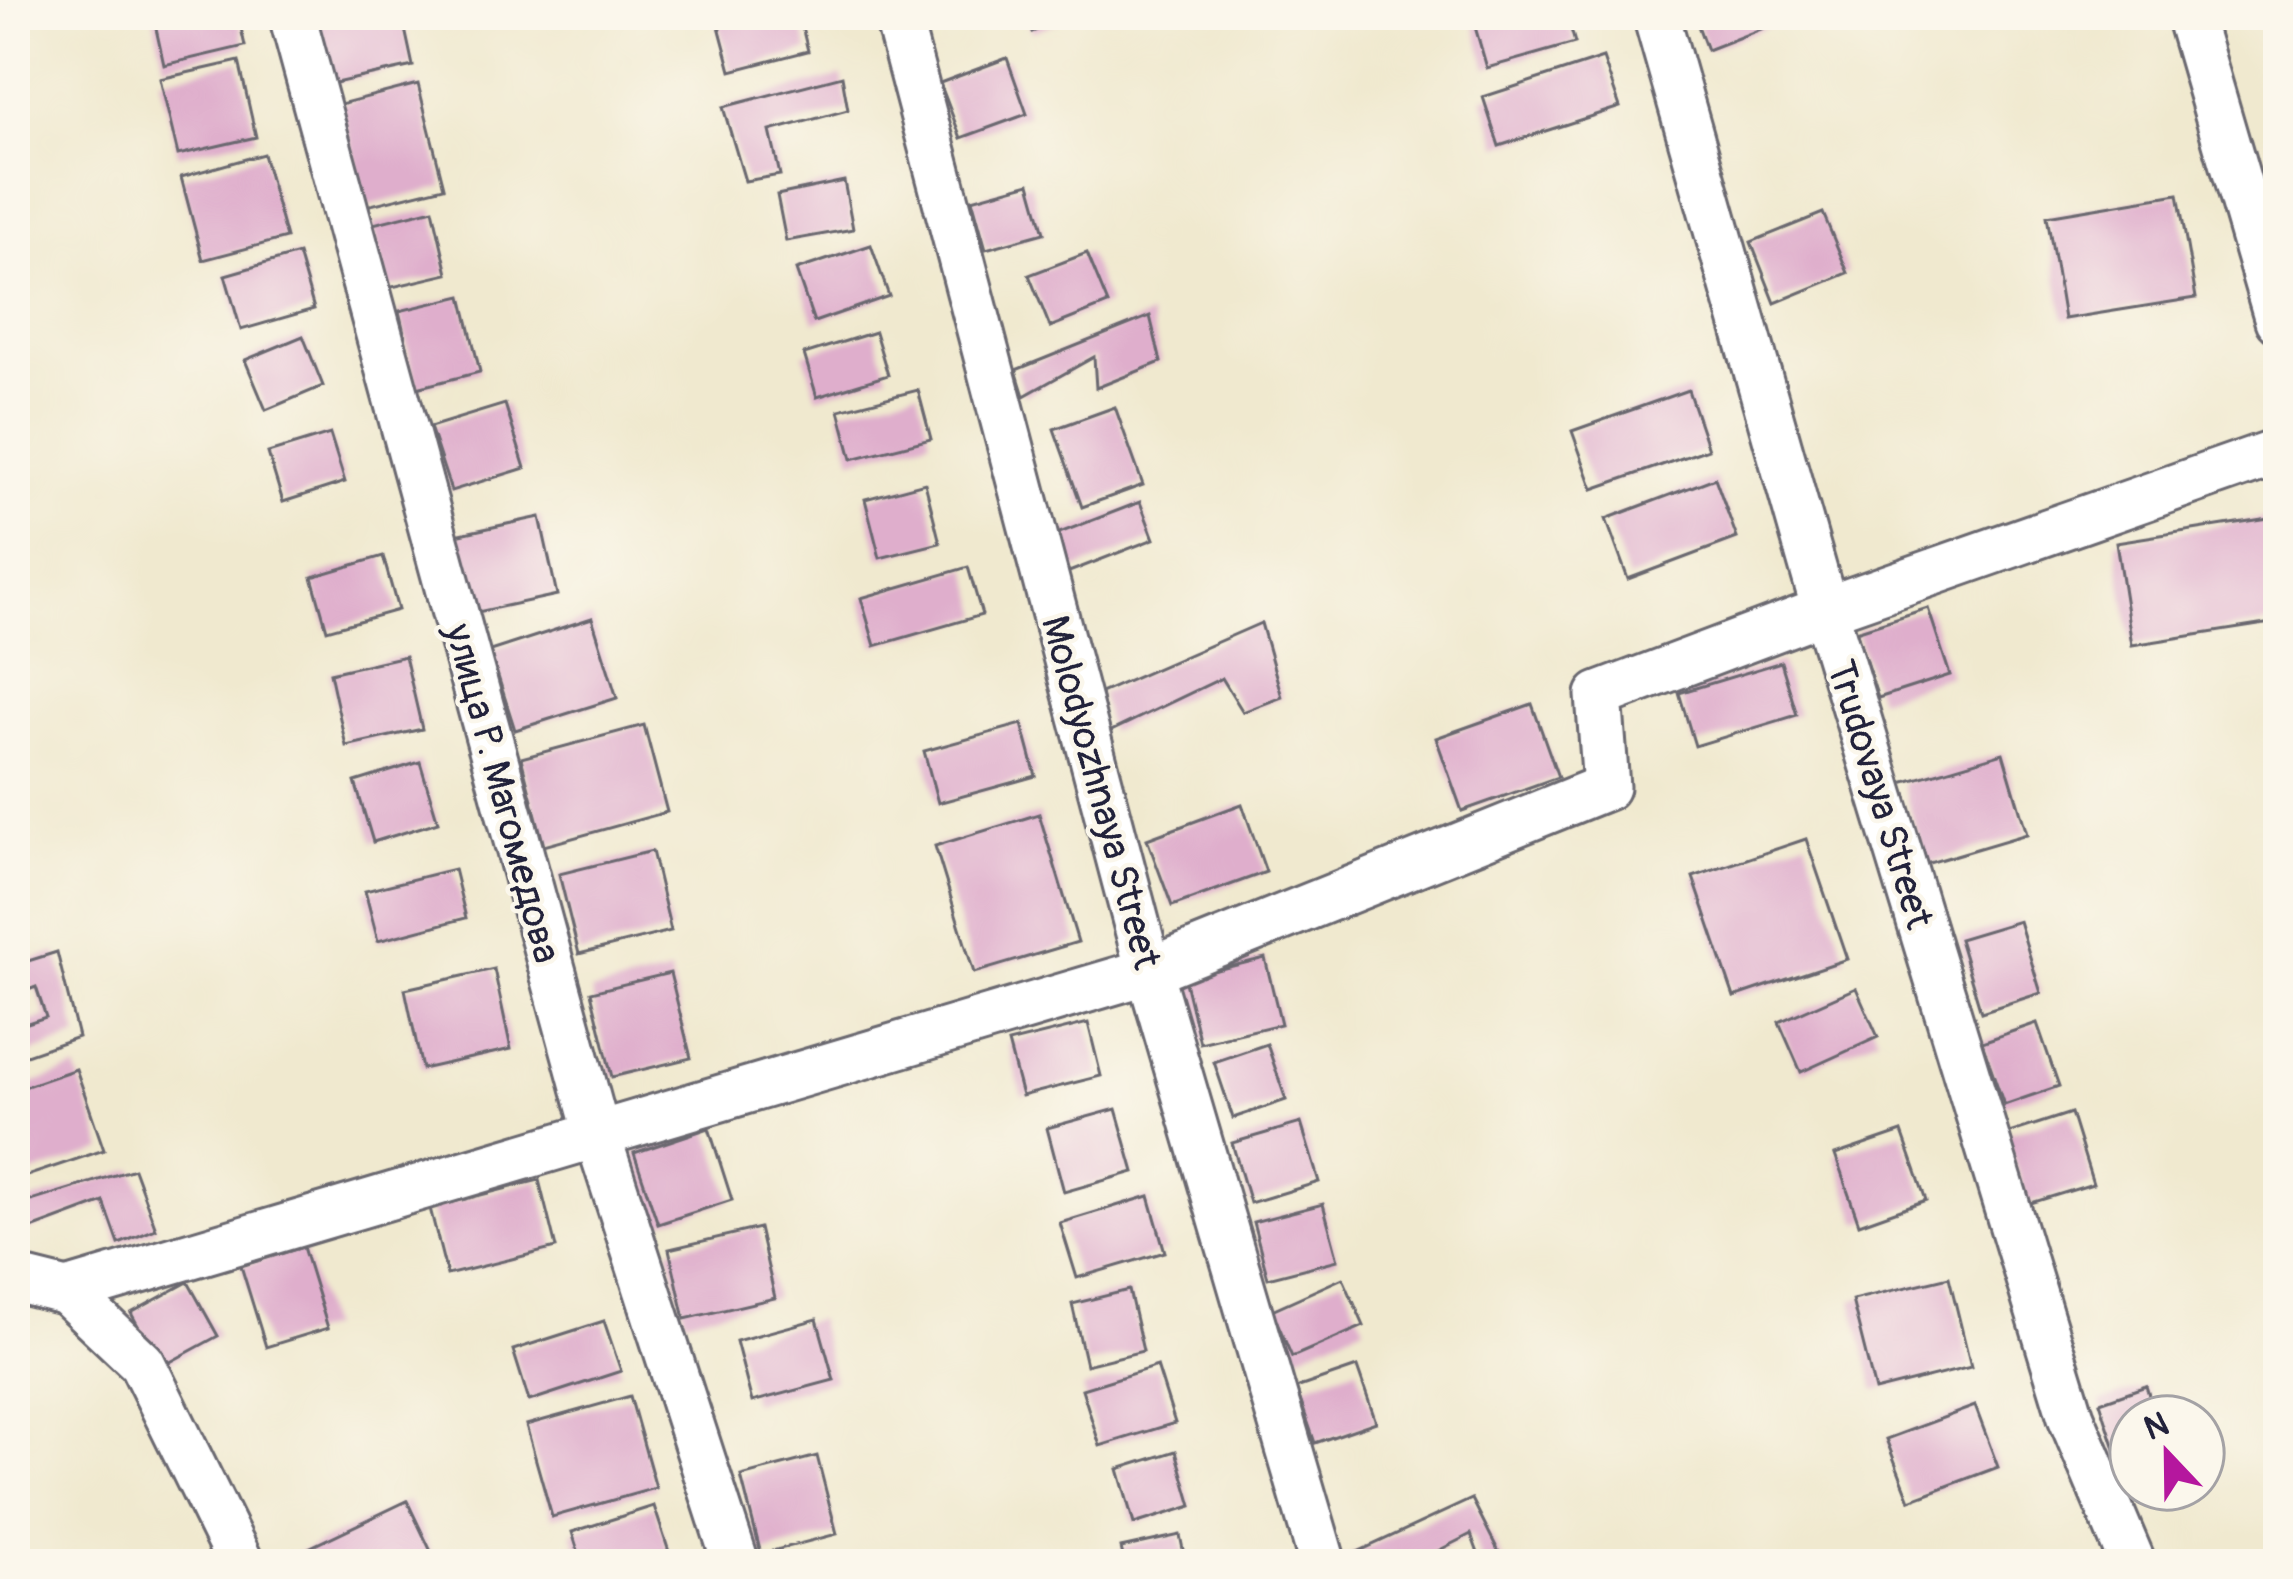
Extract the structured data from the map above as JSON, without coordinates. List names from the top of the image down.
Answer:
{
  "streets": {
    "street": ["Molodyozhnaya Street", "улица Р. Магомедова", "Trudovaya Street"]
  },
  "north": "top"
}
